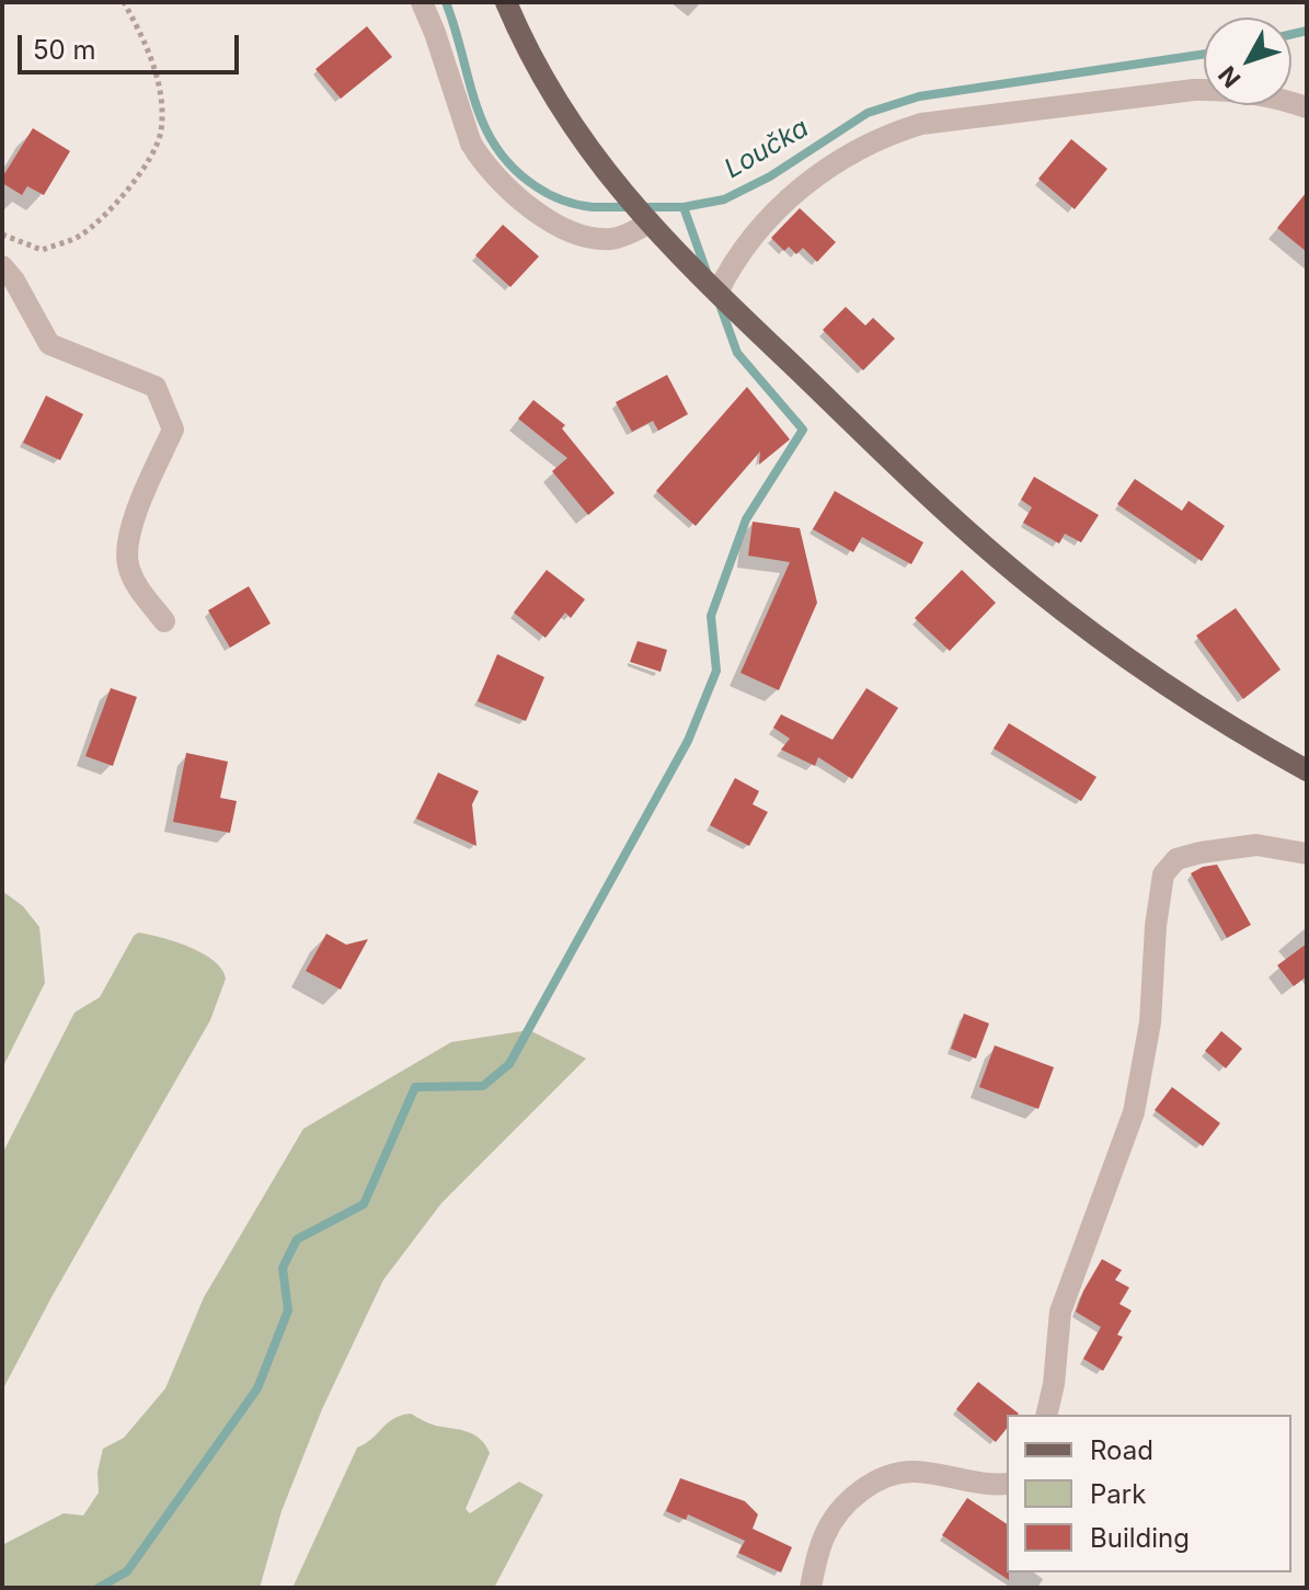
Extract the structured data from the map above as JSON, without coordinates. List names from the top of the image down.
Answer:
{
  "water": ["Loučka"],
  "legend": ["Road", "Park", "Building"],
  "scale_bar": "50 m",
  "north": "bottom left"
}
